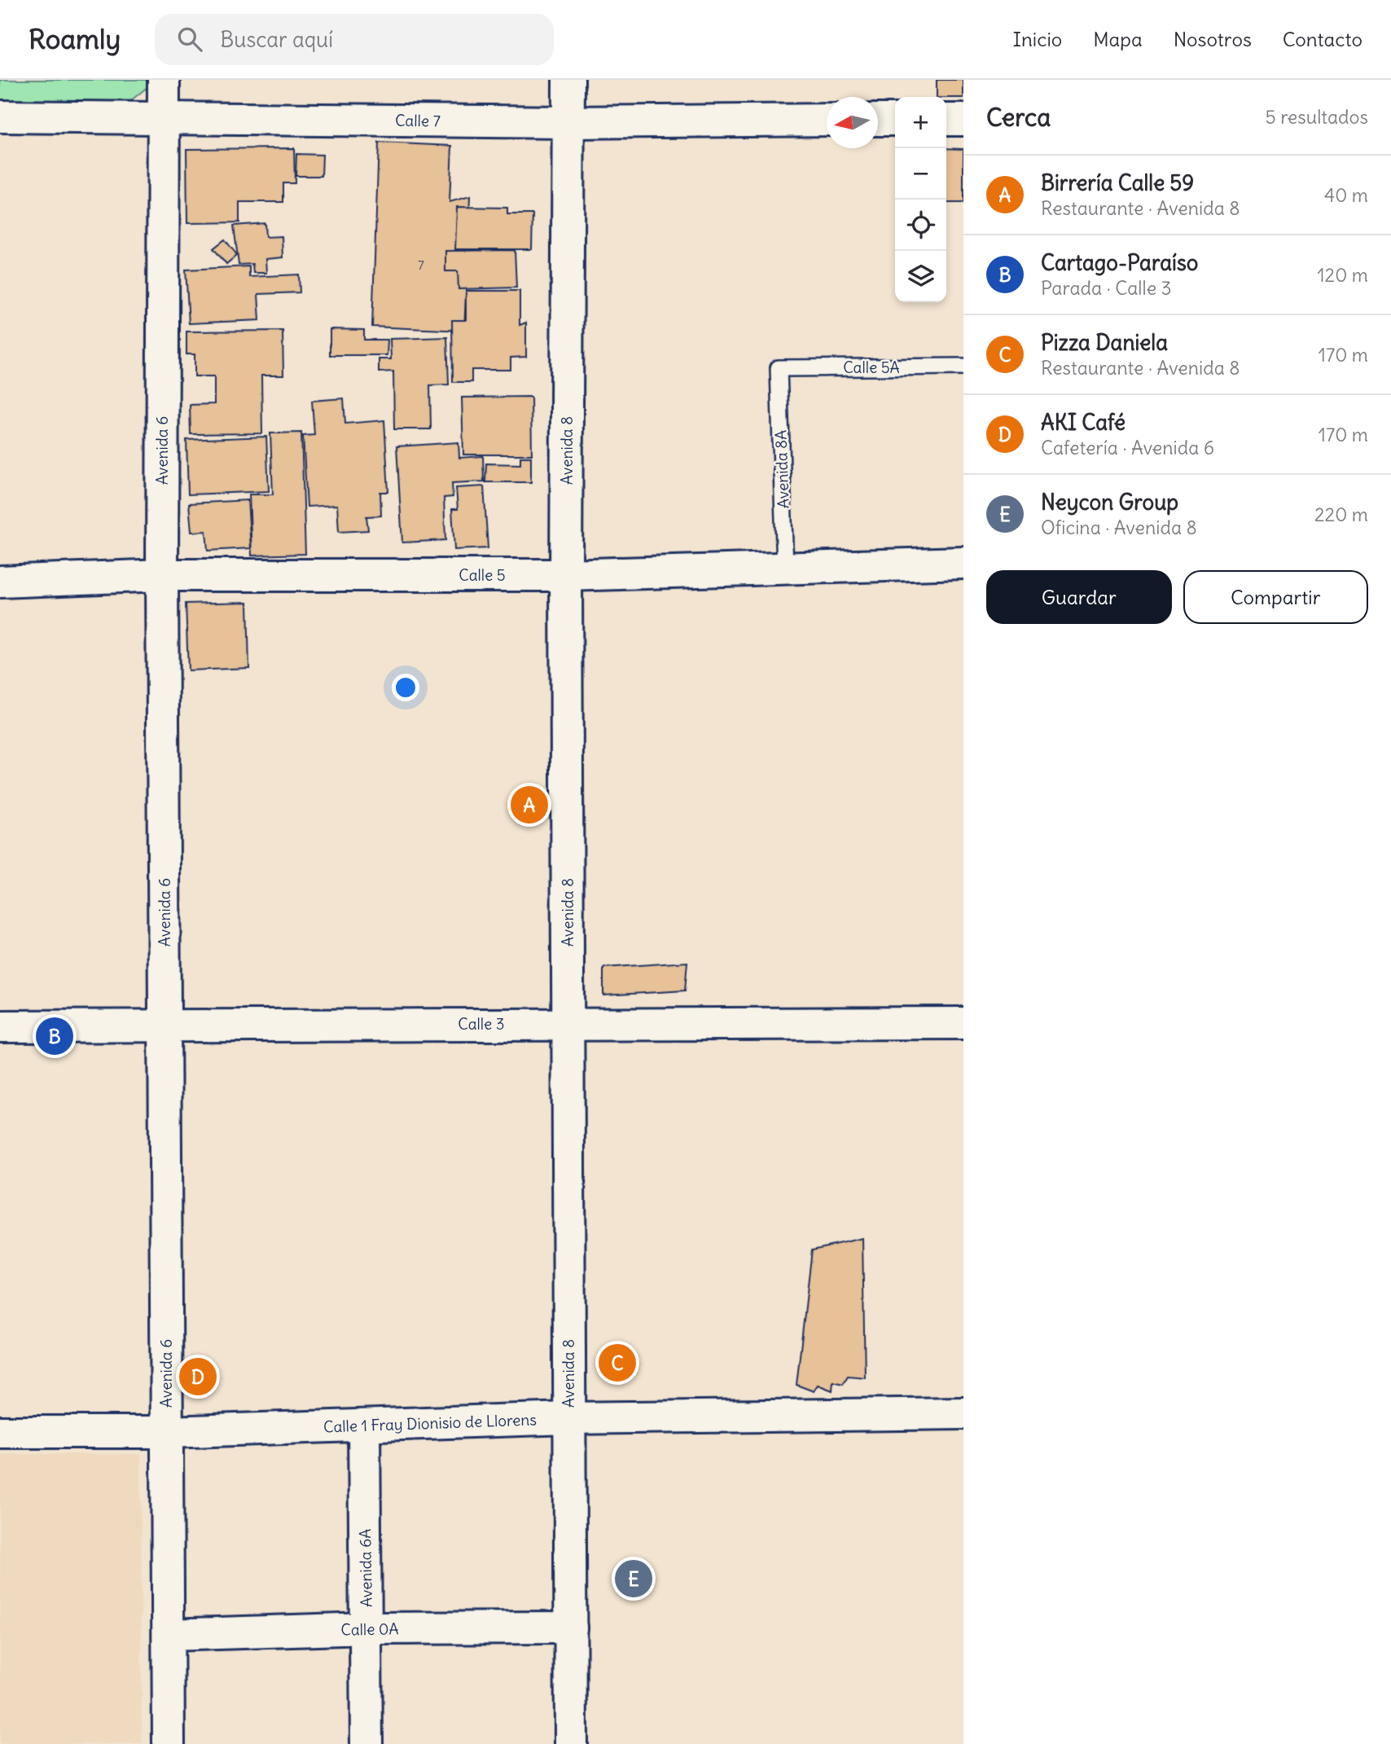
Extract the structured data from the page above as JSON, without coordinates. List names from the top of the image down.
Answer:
{
  "streets": {
    "street": [
      "Calle 7",
      "Avenida 6",
      "Avenida 8",
      "Calle 5",
      "Calle 3",
      "Calle 1 Fray Dionisio de Llorens",
      "Avenida 6A",
      "Calle 0A"
    ],
    "lane": ["Calle 5A", "Avenida 8A"]
  },
  "crossings": [
    ["Calle 7", "Avenida 6"],
    ["Calle 7", "Avenida 8"],
    ["Calle 5A", "Avenida 8A"],
    ["Avenida 6", "Calle 5"],
    ["Avenida 6", "Calle 3"],
    ["Avenida 6", "Calle 1 Fray Dionisio de Llorens"],
    ["Avenida 6", "Calle 0A"],
    ["Avenida 8", "Calle 5"],
    ["Avenida 8", "Calle 3"],
    ["Avenida 8", "Calle 1 Fray Dionisio de Llorens"],
    ["Avenida 8", "Calle 0A"],
    ["Avenida 8A", "Calle 5"],
    ["Calle 1 Fray Dionisio de Llorens", "Avenida 6A"],
    ["Avenida 6A", "Calle 0A"]
  ],
  "house_numbers": ["7"],
  "north": "left",
  "page": {
    "header": "Roamly",
    "search": "Buscar aquí",
    "nav": [
      "Inicio",
      "Mapa",
      "Nosotros",
      "Contacto"
    ],
    "heading": ["Cerca", "5 resultados"],
    "map_buttons": ["+", "−"],
    "list": [
      {
        "mark": "A",
        "name": "Birrería Calle 59",
        "note": "Restaurante · Avenida 8",
        "value": "40 m"
      },
      {
        "mark": "B",
        "name": "Cartago-Paraíso",
        "note": "Parada · Calle 3",
        "value": "120 m"
      },
      {
        "mark": "C",
        "name": "Pizza Daniela",
        "note": "Restaurante · Avenida 8",
        "value": "170 m"
      },
      {
        "mark": "D",
        "name": "AKI Café",
        "note": "Cafetería · Avenida 6",
        "value": "170 m"
      },
      {
        "mark": "E",
        "name": "Neycon Group",
        "note": "Oficina · Avenida 8",
        "value": "220 m"
      }
    ],
    "buttons": ["Guardar", "Compartir"],
    "pins": [
      "A",
      "B",
      "C",
      "D",
      "E"
    ]
  }
}
